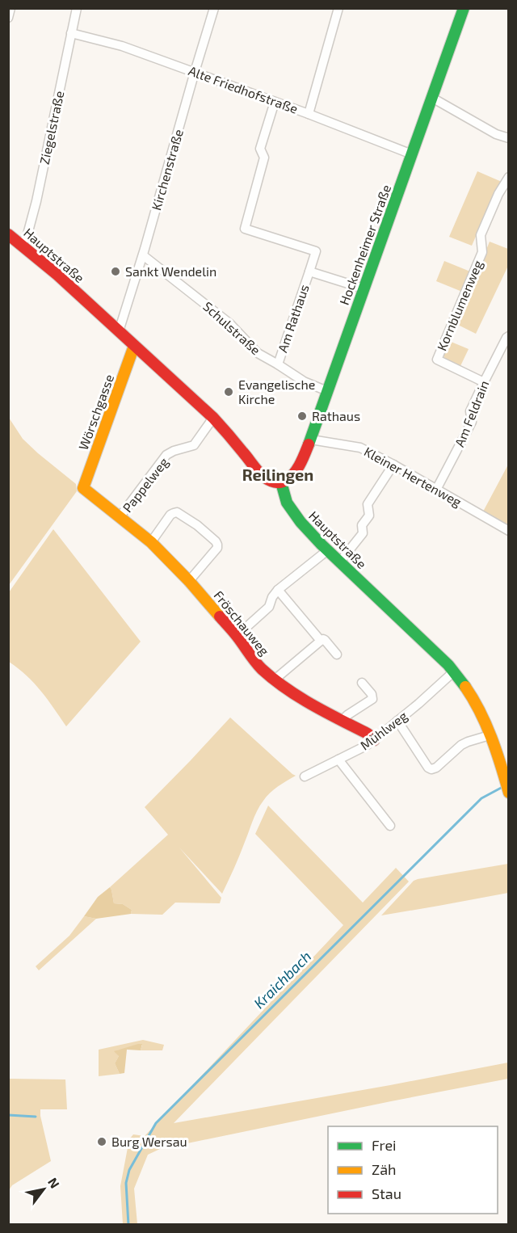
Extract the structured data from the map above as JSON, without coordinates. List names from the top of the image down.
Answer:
{
  "streets": {
    "street": [
      "Alte Friedhofstraße",
      "Ziegelstraße",
      "Kirchenstraße",
      "Hockenheimer Straße",
      "Hauptstraße",
      "Kornblumenweg",
      "Am Rathaus",
      "Schulstraße",
      "Wörschgasse",
      "Am Feldrain",
      "Kleiner Hertenweg",
      "Pappelweg",
      "Fröschauweg",
      "Mühlweg"
    ]
  },
  "crossings": [
    ["Alte Friedhofstraße", "Ziegelstraße"],
    ["Alte Friedhofstraße", "Kirchenstraße"],
    ["Alte Friedhofstraße", "Hockenheimer Straße"],
    ["Ziegelstraße", "Hauptstraße"],
    ["Kirchenstraße", "Hauptstraße"],
    ["Kirchenstraße", "Schulstraße"],
    ["Hockenheimer Straße", "Hauptstraße"],
    ["Hockenheimer Straße", "Am Rathaus"],
    ["Hockenheimer Straße", "Schulstraße"],
    ["Hockenheimer Straße", "Kleiner Hertenweg"],
    ["Hauptstraße", "Wörschgasse"],
    ["Hauptstraße", "Pappelweg"],
    ["Hauptstraße", "Mühlweg"],
    ["Kornblumenweg", "Am Feldrain"],
    ["Am Rathaus", "Schulstraße"],
    ["Wörschgasse", "Fröschauweg"],
    ["Am Feldrain", "Kleiner Hertenweg"],
    ["Pappelweg", "Fröschauweg"],
    ["Fröschauweg", "Mühlweg"]
  ],
  "districts": ["Reilingen"],
  "water": ["Kraichbach"],
  "places": [
    "Sankt Wendelin",
    "Evangelische Kirche",
    "Rathaus",
    "Burg Wersau"
  ],
  "legend": ["Frei", "Zäh", "Stau"],
  "north": "top right"
}
